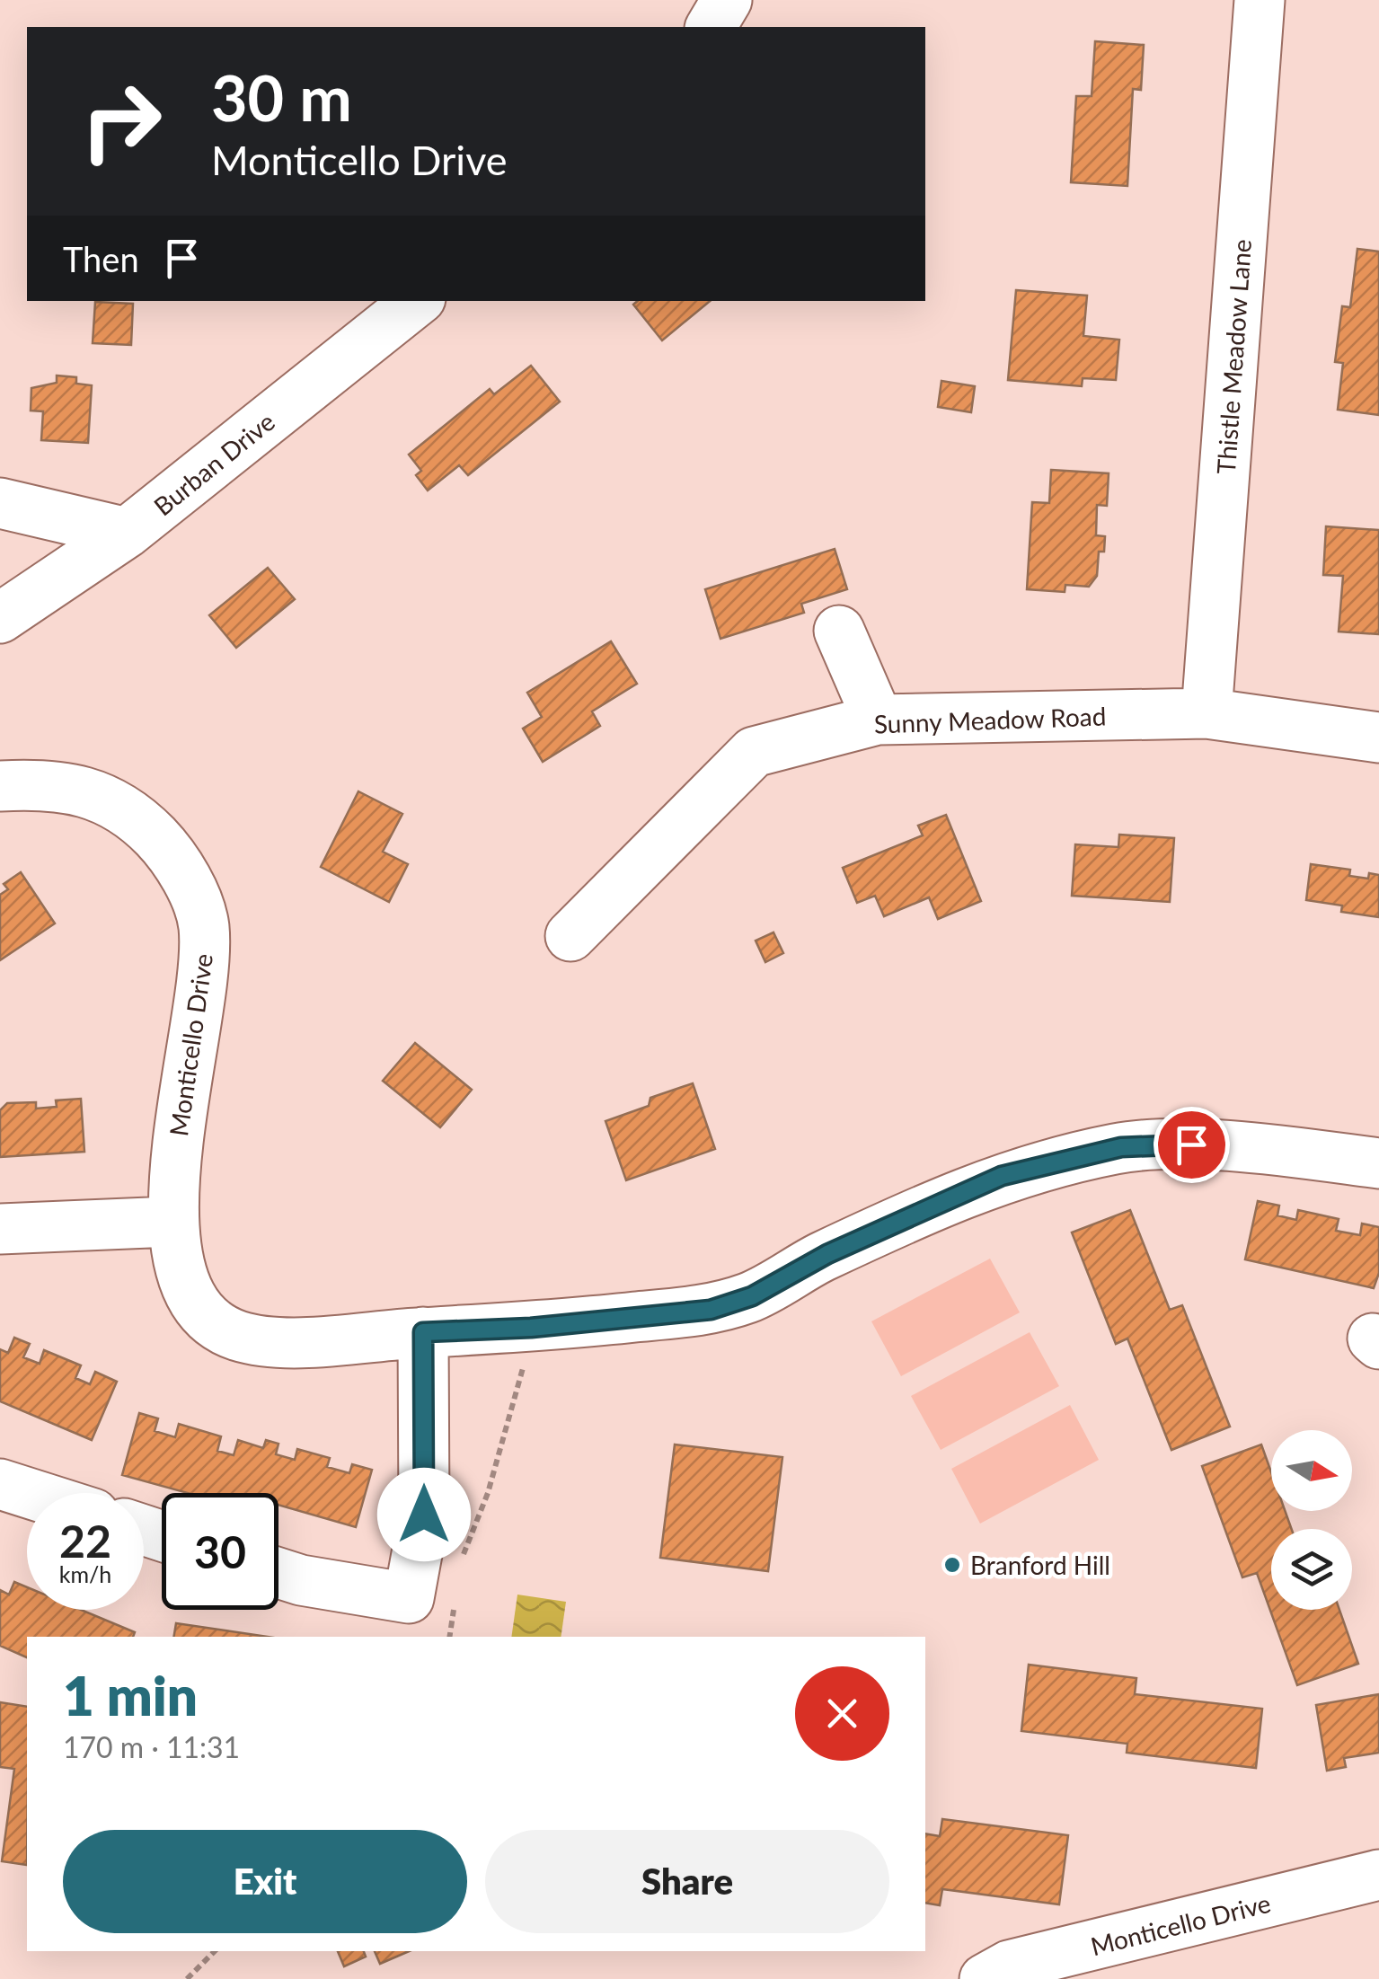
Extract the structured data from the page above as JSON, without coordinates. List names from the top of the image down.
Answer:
{
  "streets": {
    "street": [
      "Thistle Meadow Lane",
      "Burban Drive",
      "Sunny Meadow Road",
      "Monticello Drive"
    ]
  },
  "crossings": [
    ["Thistle Meadow Lane", "Sunny Meadow Road"]
  ],
  "places": ["Branford Hill"],
  "north": "right",
  "page": {
    "turn": ["30 m", "Monticello Drive"],
    "then": "Then",
    "speed": "22 km/h",
    "limit": "30",
    "heading": ["1 min", "170 m · 11:31"],
    "buttons": ["Exit", "Share"]
  }
}
